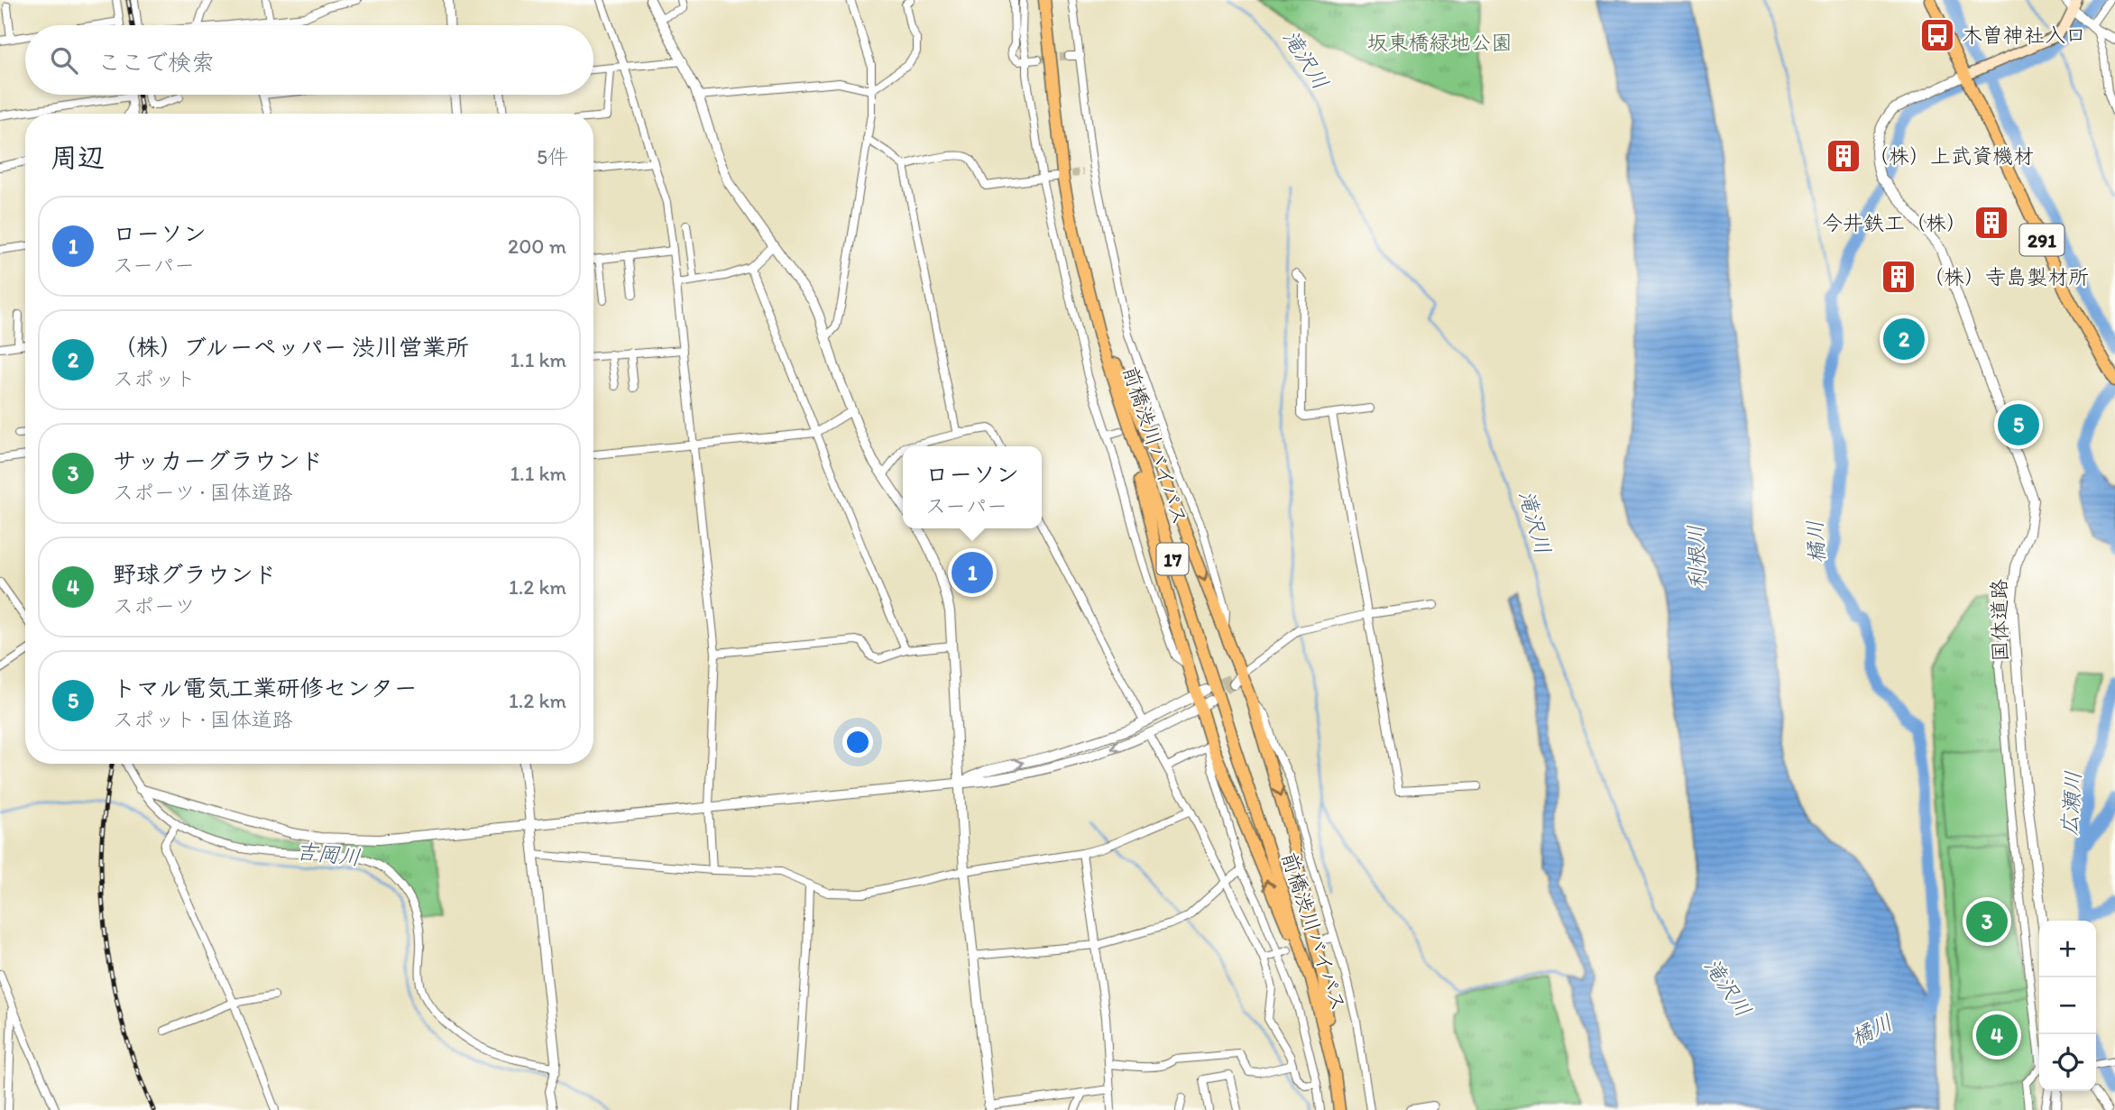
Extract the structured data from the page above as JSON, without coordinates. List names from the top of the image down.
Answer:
{
  "streets": {
    "highway": ["291", "前橋渋川バイパス", "17"],
    "street": ["国体道路"]
  },
  "crossings": [
    ["291", "国体道路"]
  ],
  "water": [
    "滝沢川",
    "橘川",
    "利根川",
    "広瀬川",
    "吉岡川"
  ],
  "parks": ["坂東橋緑地公園"],
  "places": {
    "bus stop": ["木曽神社入口"],
    "building": ["（株）上武資機材", "今井鉄工（株）", "（株）寺島製材所"]
  },
  "page": {
    "search": "ここで検索",
    "heading": ["周辺", "5件"],
    "list": [
      {
        "mark": "1",
        "name": "ローソン",
        "note": "スーパー",
        "value": "200 m"
      },
      {
        "mark": "2",
        "name": "（株）ブルーペッパー 渋川営業所",
        "note": "スポット",
        "value": "1.1 km"
      },
      {
        "mark": "3",
        "name": "サッカーグラウンド",
        "note": "スポーツ · 国体道路",
        "value": "1.1 km"
      },
      {
        "mark": "4",
        "name": "野球グラウンド",
        "note": "スポーツ",
        "value": "1.2 km"
      },
      {
        "mark": "5",
        "name": "トマル電気工業研修センター",
        "note": "スポット · 国体道路",
        "value": "1.2 km"
      }
    ],
    "pins": [
      "2",
      "5",
      "1",
      "3",
      "4"
    ],
    "popup": ["ローソン", "スーパー"],
    "map_buttons": ["+", "−"]
  }
}
